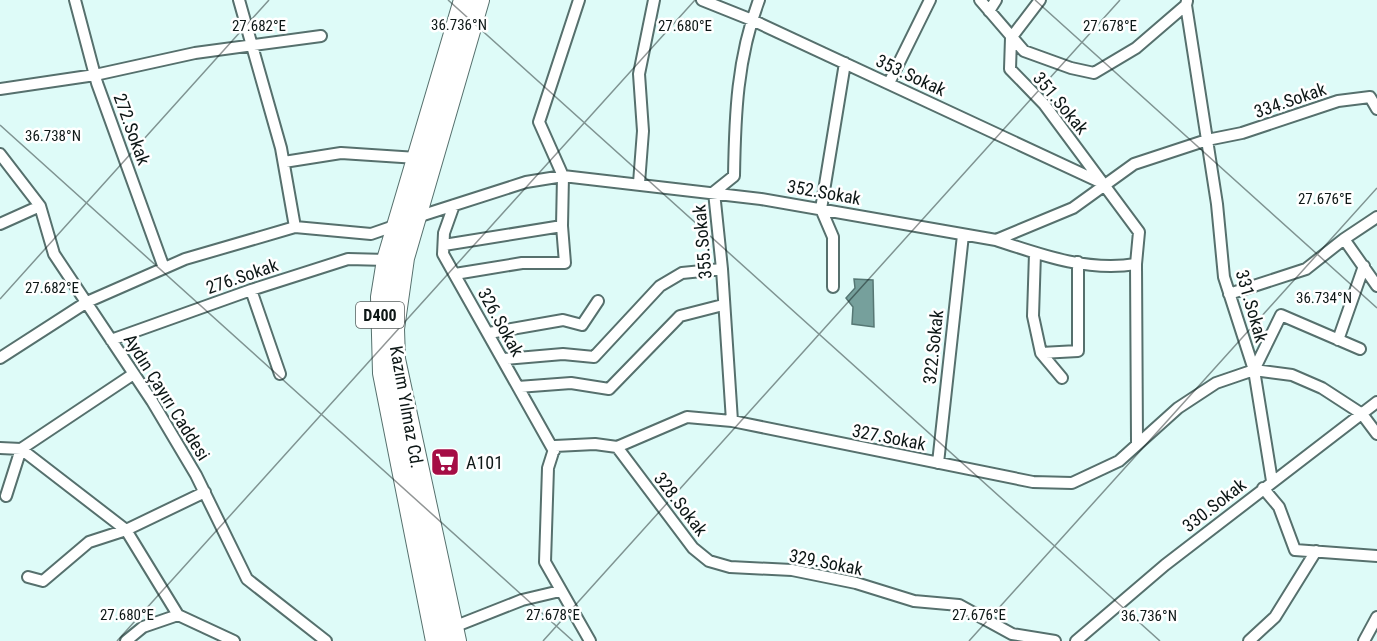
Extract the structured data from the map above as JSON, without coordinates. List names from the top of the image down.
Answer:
{
  "streets": {
    "highway": ["D400", "Kazım Yılmaz Cd."],
    "street": [
      "353.Sokak",
      "334.Sokak",
      "351.Sokak",
      "272.Sokak",
      "352.Sokak",
      "355.Sokak",
      "276.Sokak",
      "331.Sokak",
      "326.Sokak",
      "322.Sokak",
      "Aydın Çayırı Caddesi",
      "327.Sokak",
      "328.Sokak",
      "330.Sokak",
      "329.Sokak"
    ]
  },
  "crossings": [
    ["353.Sokak", "351.Sokak"],
    ["353.Sokak", "355.Sokak"],
    ["334.Sokak", "331.Sokak"],
    ["351.Sokak", "352.Sokak"],
    ["351.Sokak", "327.Sokak"],
    ["352.Sokak", "355.Sokak"],
    ["352.Sokak", "322.Sokak"],
    ["352.Sokak", "Kazım Yılmaz Cd."],
    ["355.Sokak", "327.Sokak"],
    ["276.Sokak", "Aydın Çayırı Caddesi"],
    ["276.Sokak", "Kazım Yılmaz Cd."],
    ["331.Sokak", "327.Sokak"],
    ["331.Sokak", "330.Sokak"],
    ["326.Sokak", "327.Sokak"],
    ["322.Sokak", "327.Sokak"],
    ["327.Sokak", "328.Sokak"],
    ["327.Sokak", "330.Sokak"],
    ["328.Sokak", "329.Sokak"]
  ],
  "places": {
    "supermarket": ["A101"]
  },
  "coordinates": [
    "36.736°N",
    "27.682°E",
    "27.680°E",
    "27.678°E",
    "36.738°N",
    "27.676°E",
    "36.734°N"
  ]
}
